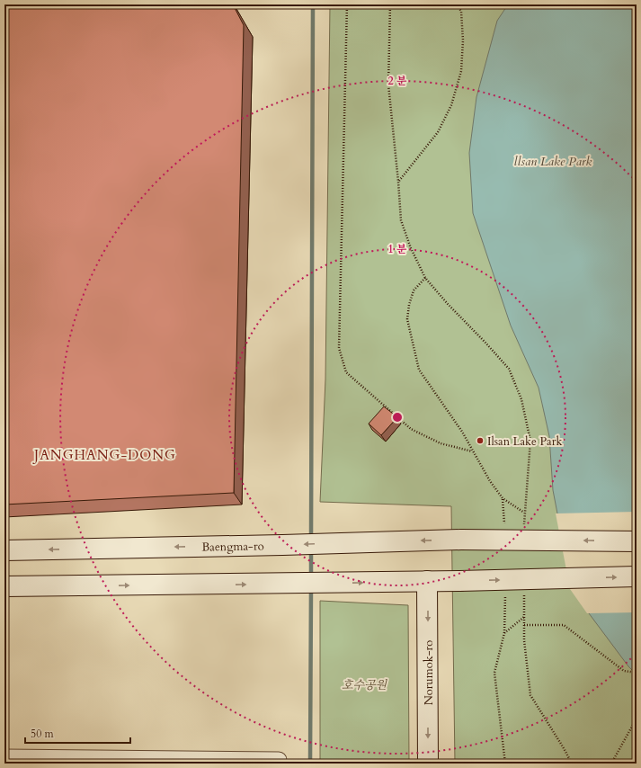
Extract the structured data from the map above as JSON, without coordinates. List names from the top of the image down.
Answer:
{
  "streets": {
    "main road": ["Baengma-ro", "Norumok-ro"]
  },
  "one_way": ["Norumok-ro"],
  "districts": ["JANGHANG-DONG"],
  "water": ["llsan Lake Park"],
  "parks": ["호수공원"],
  "places": ["Ilsan Lake Park"],
  "scale_bar": "50 m",
  "rings": ["2 분", "1 분"]
}
